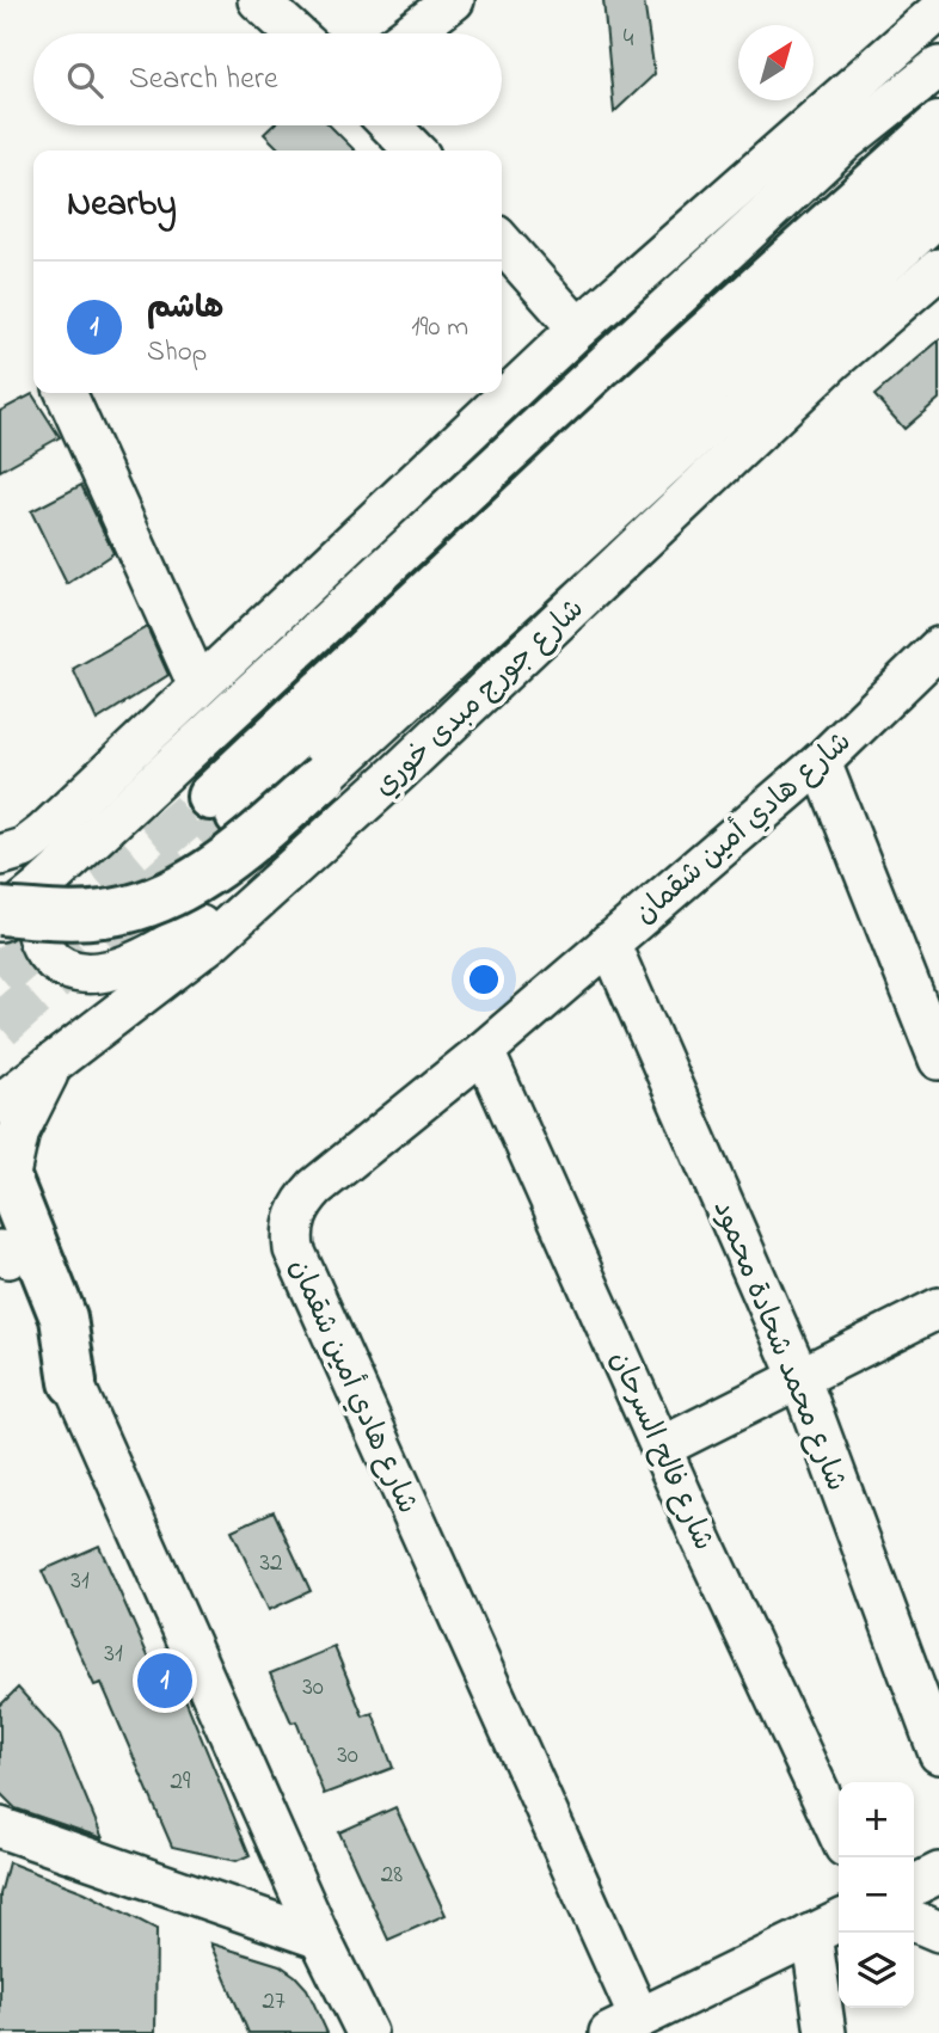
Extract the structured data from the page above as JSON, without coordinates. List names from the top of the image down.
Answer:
{
  "streets": {
    "street": [
      "شارع جورج مبدى خوري",
      "شارع هادي أمين شقمان",
      "شارع محمد شحادة محمود",
      "شارع فالح السرحان"
    ]
  },
  "crossings": [
    ["شارع هادي أمين شقمان", "شارع محمد شحادة محمود"],
    ["شارع هادي أمين شقمان", "شارع فالح السرحان"]
  ],
  "house_numbers": [
    "4",
    "32",
    "31",
    "31",
    "30",
    "30",
    "29",
    "28",
    "27"
  ],
  "north": "top right",
  "page": {
    "search": "Search here",
    "heading": "Nearby",
    "list": [
      {
        "mark": "1",
        "name": "هاشم",
        "note": "Shop",
        "value": "190 m"
      }
    ],
    "pins": "1",
    "map_buttons": ["+", "−"]
  }
}
